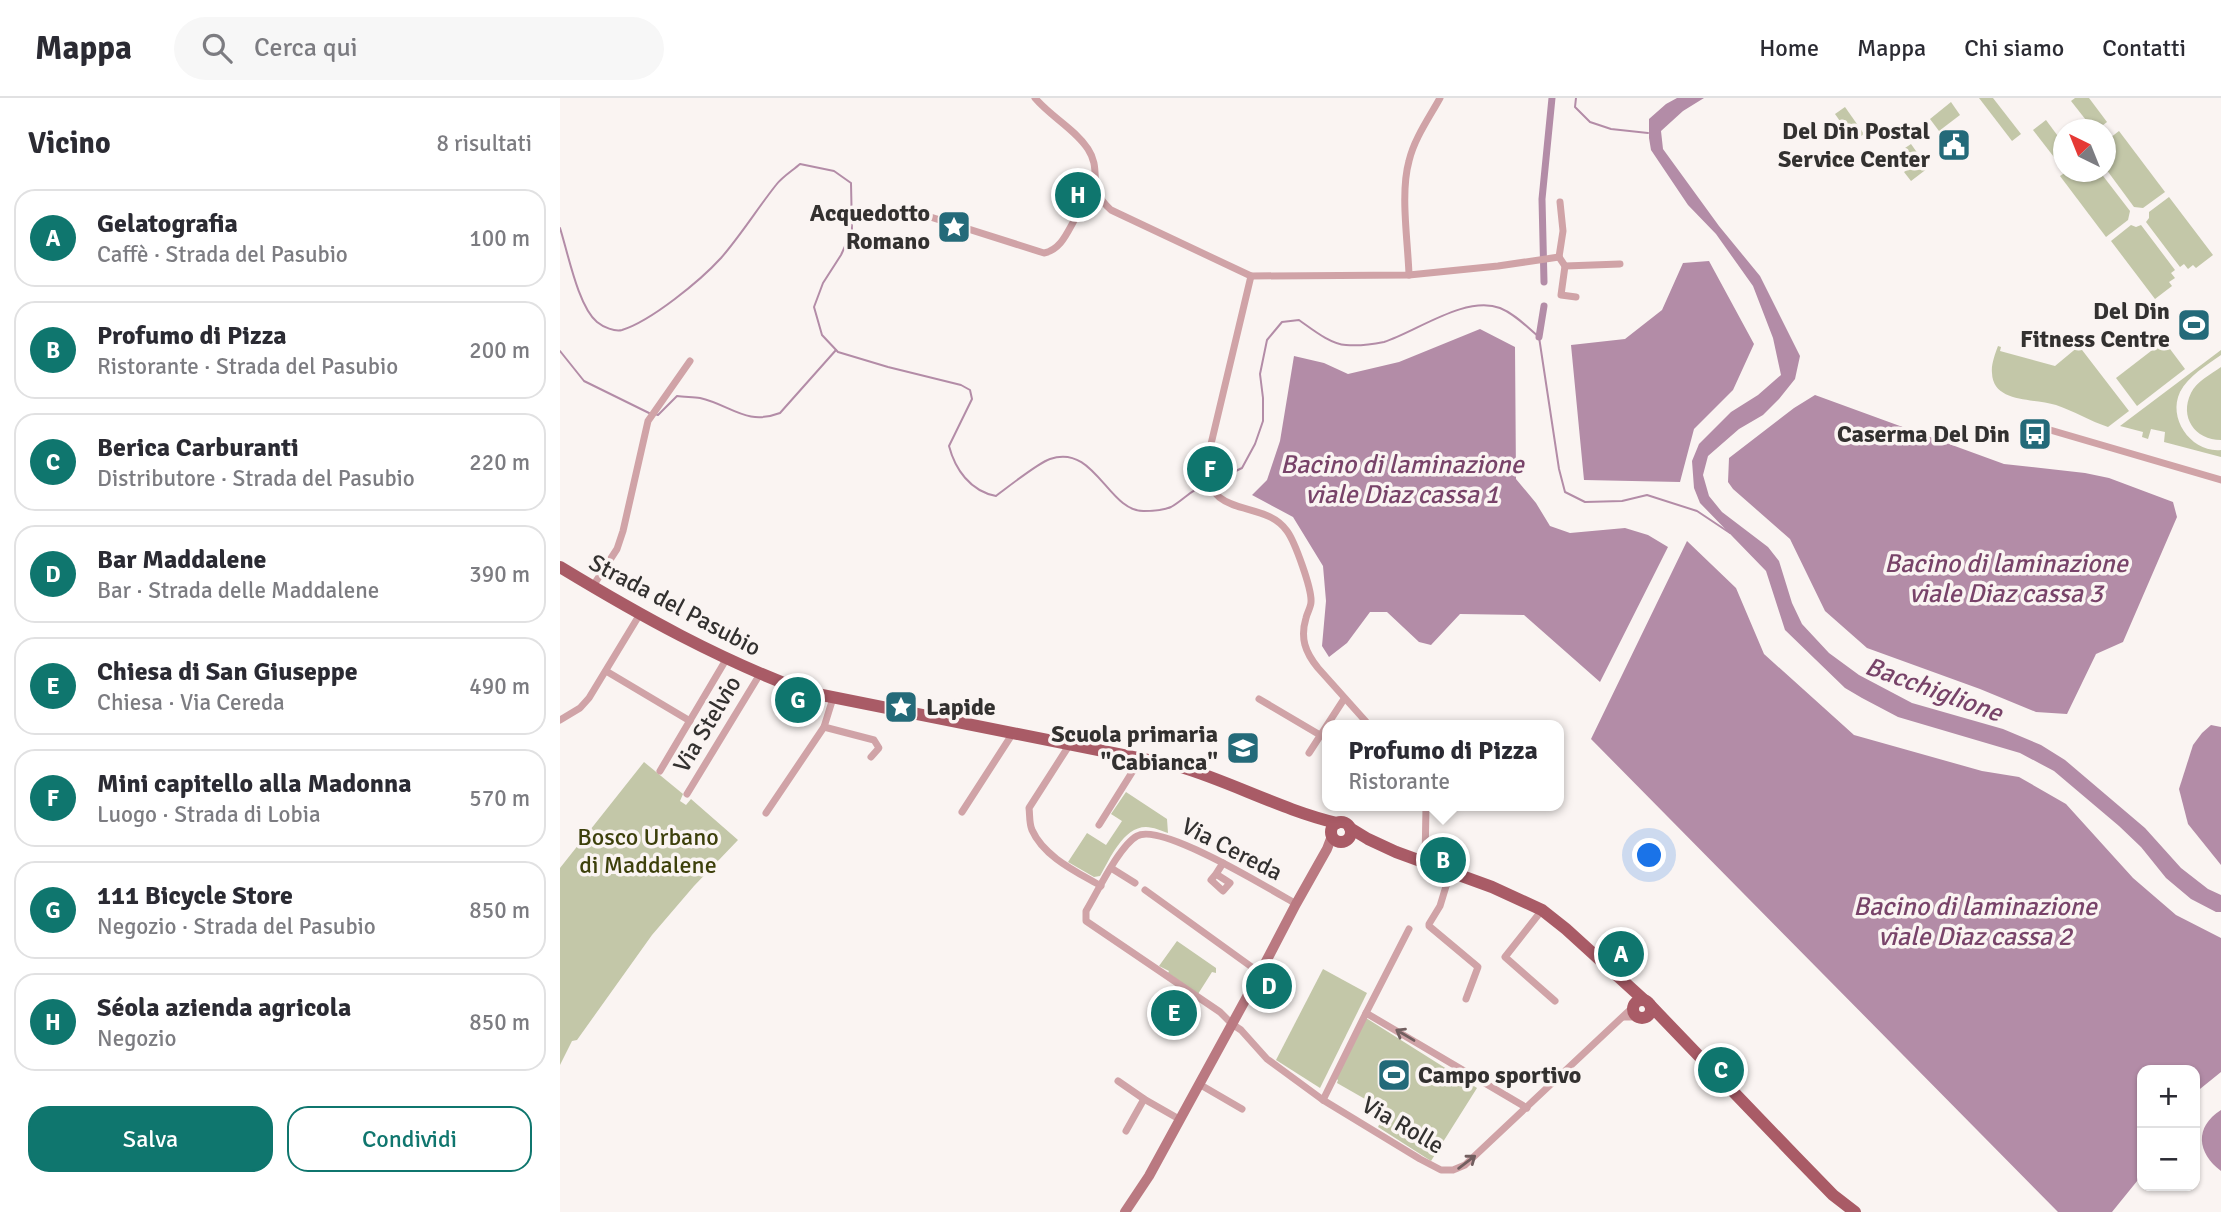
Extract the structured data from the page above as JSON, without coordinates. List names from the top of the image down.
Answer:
{
  "streets": {
    "main road": ["Strada del Pasubio"],
    "street": ["Via Stelvio", "Via Cereda", "Via Rolle"]
  },
  "crossings": [
    ["Strada del Pasubio", "Via Stelvio"],
    ["Via Cereda", "Via Rolle"]
  ],
  "one_way": ["Via Rolle"],
  "water": [
    "Bacino di laminazione viale Diaz cassa 1",
    "Bacino di laminazione viale Diaz cassa 3",
    "Bacchiglione",
    "Bacino di laminazione viale Diaz cassa 2"
  ],
  "parks": ["Bosco Urbano di Maddalene"],
  "places": {
    "public building": ["Del Din Postal Service Center"],
    "place": ["Acquedotto Romano", "Lapide"],
    "sports": ["Del Din Fitness Centre", "Campo sportivo"],
    "bus stop": ["Caserma Del Din"],
    "school or university": ["Scuola primaria \"Cabianca\""]
  },
  "north": "top left",
  "page": {
    "header": "Mappa",
    "search": "Cerca qui",
    "nav": [
      "Home",
      "Mappa",
      "Chi siamo",
      "Contatti"
    ],
    "heading": ["Vicino", "8 risultati"],
    "pins": [
      "H",
      "F",
      "G",
      "B",
      "A",
      "D",
      "E",
      "C"
    ],
    "list": [
      {
        "mark": "A",
        "name": "Gelatografia",
        "note": "Caffè · Strada del Pasubio",
        "value": "100 m"
      },
      {
        "mark": "B",
        "name": "Profumo di Pizza",
        "note": "Ristorante · Strada del Pasubio",
        "value": "200 m"
      },
      {
        "mark": "C",
        "name": "Berica Carburanti",
        "note": "Distributore · Strada del Pasubio",
        "value": "220 m"
      },
      {
        "mark": "D",
        "name": "Bar Maddalene",
        "note": "Bar · Strada delle Maddalene",
        "value": "390 m"
      },
      {
        "mark": "E",
        "name": "Chiesa di San Giuseppe",
        "note": "Chiesa · Via Cereda",
        "value": "490 m"
      },
      {
        "mark": "F",
        "name": "Mini capitello alla Madonna",
        "note": "Luogo · Strada di Lobia",
        "value": "570 m"
      },
      {
        "mark": "G",
        "name": "111 Bicycle Store",
        "note": "Negozio · Strada del Pasubio",
        "value": "850 m"
      },
      {
        "mark": "H",
        "name": "Séola azienda agricola",
        "note": "Negozio",
        "value": "850 m"
      }
    ],
    "popup": ["Profumo di Pizza", "Ristorante"],
    "map_buttons": ["+", "−"],
    "buttons": ["Salva", "Condividi"]
  }
}
